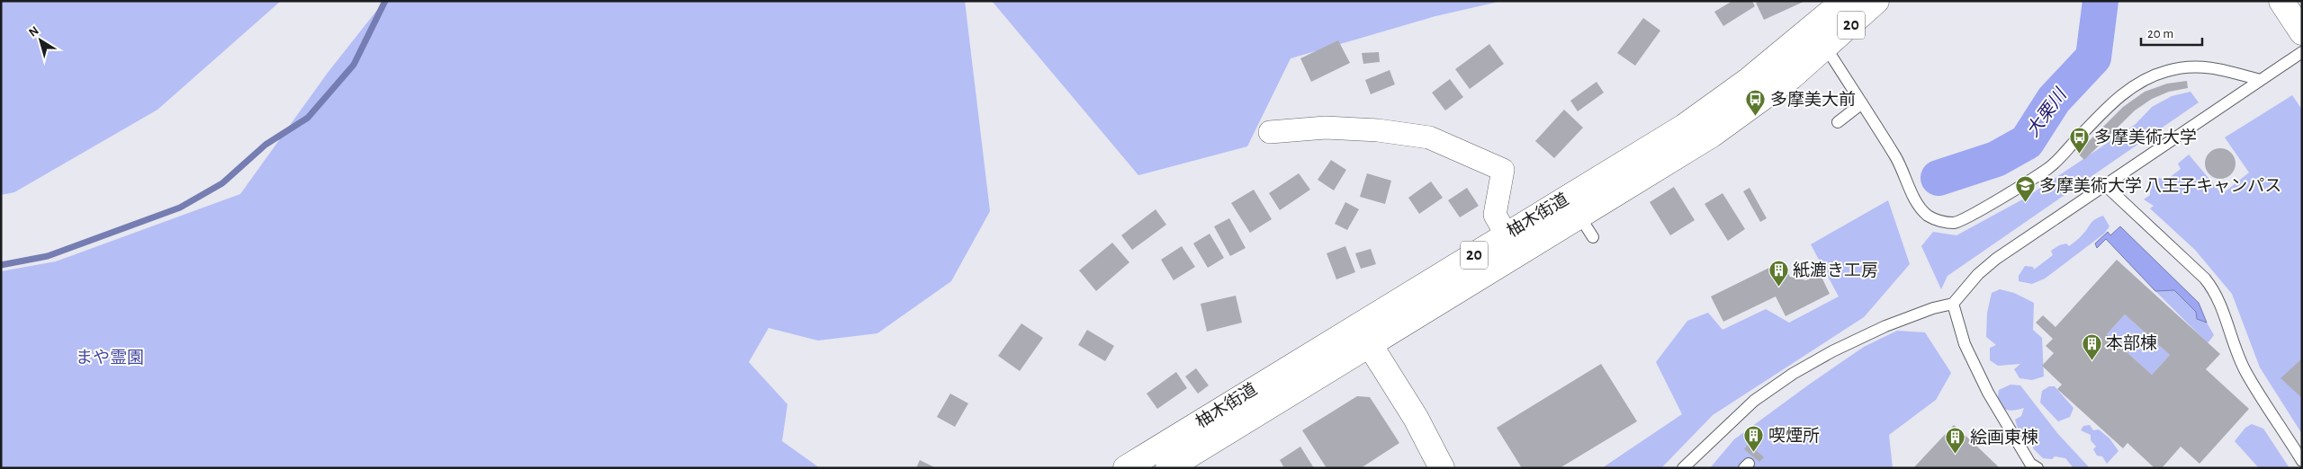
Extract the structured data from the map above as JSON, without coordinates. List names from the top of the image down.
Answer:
{
  "streets": {
    "main road": ["20", "柚木街道"]
  },
  "water": ["大栗川"],
  "parks": ["まや霊園"],
  "places": {
    "bus stop": ["多摩美大前", "多摩美術大学"],
    "school or university": ["多摩美術大学 八王子キャンパス"],
    "building": [
      "紙漉き工房",
      "本部棟",
      "喫煙所",
      "絵画東棟"
    ]
  },
  "scale_bar": "20 m",
  "north": "top left"
}
